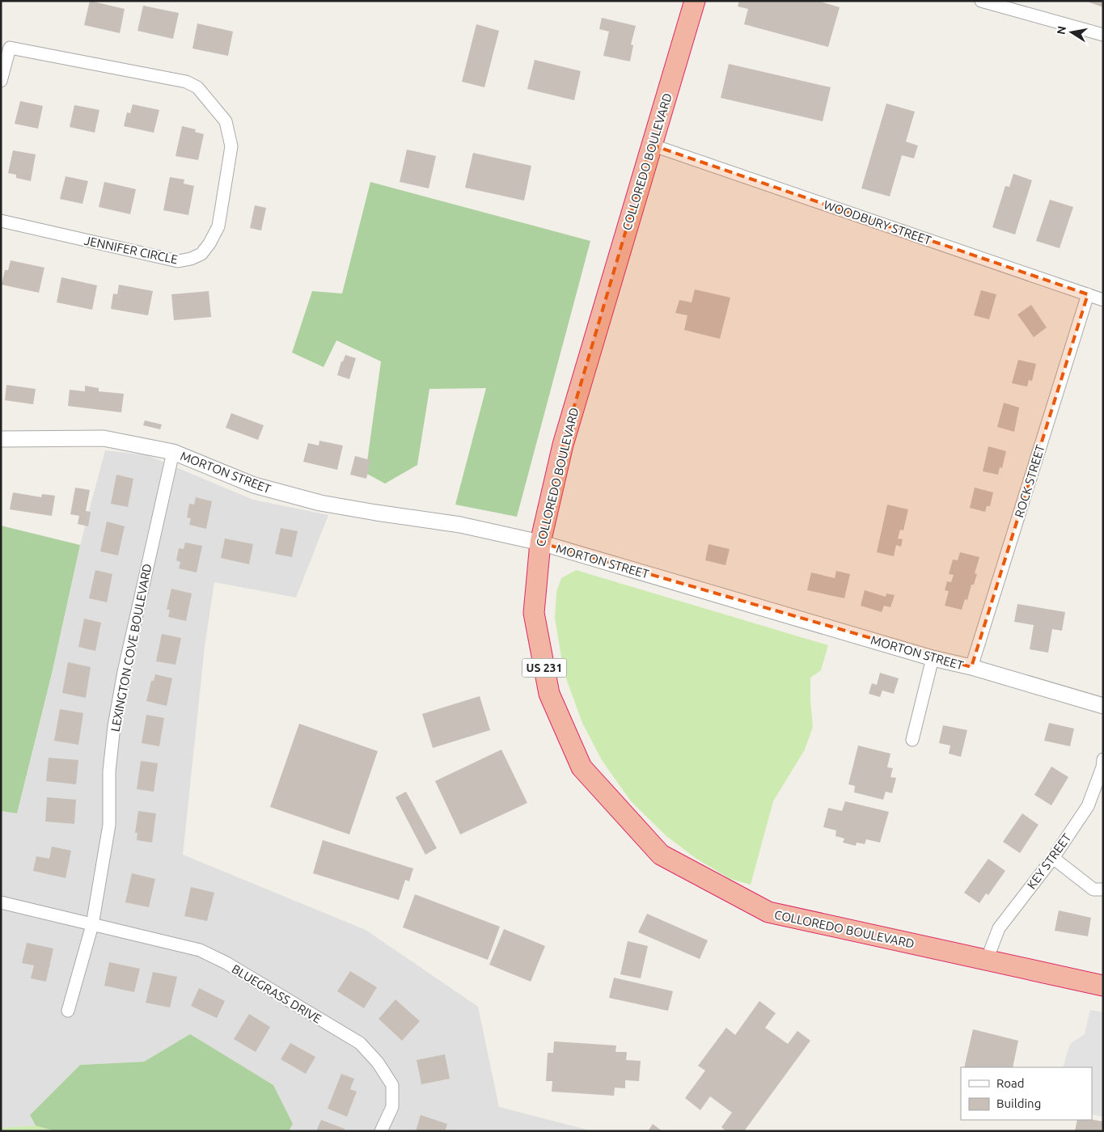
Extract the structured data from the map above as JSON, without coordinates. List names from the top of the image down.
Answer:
{
  "streets": {
    "highway": ["COLLOREDO BOULEVARD", "US 231"],
    "street": [
      "WOODBURY STREET",
      "JENNIFER CIRCLE",
      "MORTON STREET",
      "ROCK STREET",
      "LEXINGTON COVE BOULEVARD",
      "KEY STREET",
      "BLUEGRASS DRIVE"
    ]
  },
  "crossings": [
    ["COLLOREDO BOULEVARD", "WOODBURY STREET"],
    ["COLLOREDO BOULEVARD", "MORTON STREET"],
    ["COLLOREDO BOULEVARD", "KEY STREET"],
    ["WOODBURY STREET", "ROCK STREET"],
    ["MORTON STREET", "ROCK STREET"],
    ["MORTON STREET", "LEXINGTON COVE BOULEVARD"],
    ["LEXINGTON COVE BOULEVARD", "BLUEGRASS DRIVE"]
  ],
  "legend": ["Road", "Building"],
  "north": "left"
}
